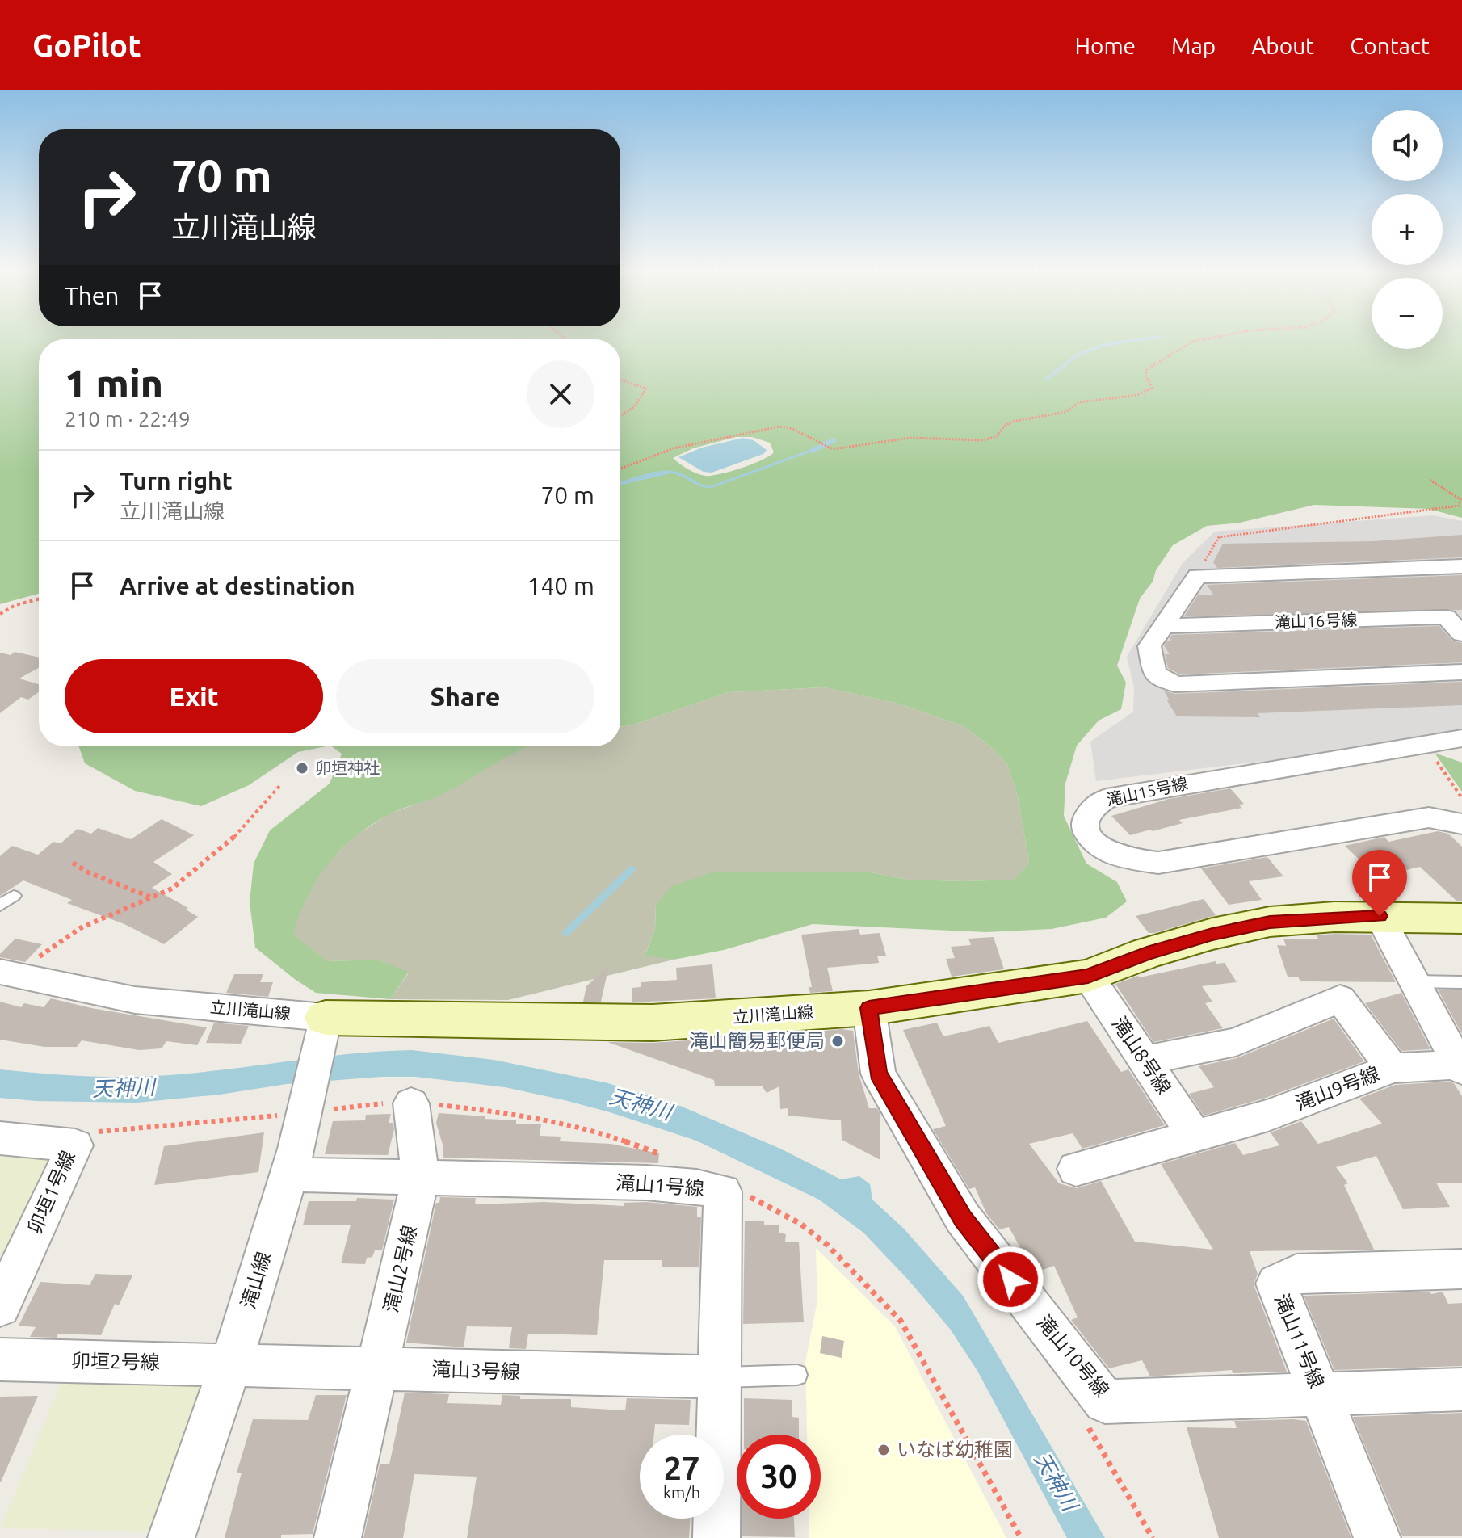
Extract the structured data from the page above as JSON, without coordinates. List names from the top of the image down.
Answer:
{
  "streets": {
    "street": [
      "滝山16号線",
      "滝山15号線",
      "立川滝山線",
      "滝山8号線",
      "滝山9号線",
      "滝山1号線",
      "卯垣1号線",
      "滝山2号線",
      "滝山線",
      "滝山11号線",
      "滝山10号線",
      "卯垣2号線",
      "滝山3号線"
    ]
  },
  "crossings": [
    ["立川滝山線", "滝山8号線"],
    ["立川滝山線", "滝山線"],
    ["立川滝山線", "滝山10号線"],
    ["滝山8号線", "滝山9号線"],
    ["滝山1号線", "滝山2号線"],
    ["滝山1号線", "滝山線"],
    ["滝山1号線", "滝山3号線"],
    ["滝山2号線", "滝山3号線"],
    ["滝山線", "卯垣2号線"],
    ["滝山線", "滝山3号線"],
    ["滝山11号線", "滝山10号線"],
    ["卯垣2号線", "滝山3号線"]
  ],
  "water": ["天神川"],
  "places": ["卯垣神社", "滝山簡易郵便局", "いなば幼稚園"],
  "page": {
    "header": "GoPilot",
    "nav": [
      "Home",
      "Map",
      "About",
      "Contact"
    ],
    "map_buttons": ["+", "−"],
    "turn": ["70 m", "立川滝山線"],
    "then": "Then",
    "heading": ["1 min", "210 m · 22:49"],
    "list": [
      {
        "name": "Turn right",
        "note": "立川滝山線",
        "value": "70 m"
      },
      {
        "name": "Arrive at destination",
        "value": "140 m"
      }
    ],
    "buttons": ["Exit", "Share"],
    "speed": "27 km/h",
    "limit": "30"
  }
}
